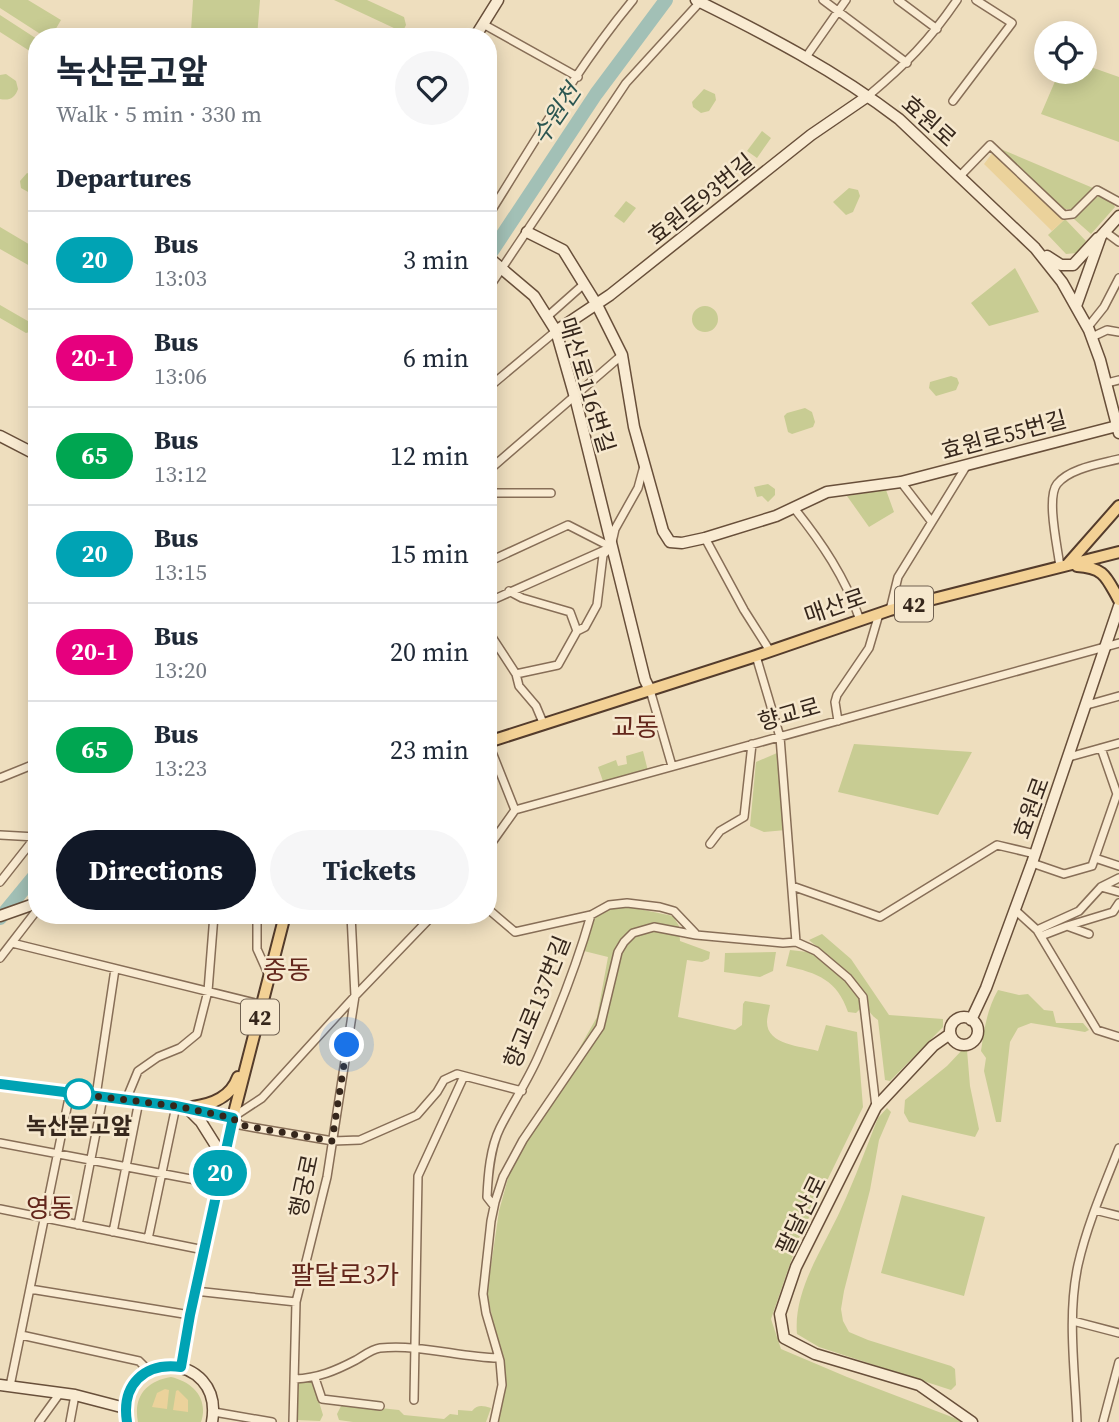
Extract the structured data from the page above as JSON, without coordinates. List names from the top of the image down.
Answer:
{
  "streets": {
    "main road": ["42", "매산로"],
    "street": [
      "효원로",
      "효원로93번길",
      "매산로116번길",
      "효원로55번길",
      "향교로",
      "향교로137번길",
      "행궁로",
      "팔달산로"
    ]
  },
  "crossings": [
    ["효원로", "효원로93번길"],
    ["효원로", "효원로55번길"],
    ["효원로", "향교로"],
    ["효원로93번길", "매산로116번길"],
    ["매산로116번길", "효원로55번길"],
    ["매산로116번길", "매산로"]
  ],
  "districts": [
    "교동",
    "중동",
    "영동",
    "팔달로3가"
  ],
  "water": ["수원천"],
  "places": ["녹산문고앞"],
  "lines": ["bus line 20"],
  "page": {
    "on_map": "20",
    "heading": [
      ["녹산문고앞", "Walk · 5 min · 330 m"],
      "Departures"
    ],
    "list": [
      {
        "mark": "20",
        "name": "Bus",
        "note": "13:03",
        "value": "3 min"
      },
      {
        "mark": "20-1",
        "name": "Bus",
        "note": "13:06",
        "value": "6 min"
      },
      {
        "mark": "65",
        "name": "Bus",
        "note": "13:12",
        "value": "12 min"
      },
      {
        "mark": "20",
        "name": "Bus",
        "note": "13:15",
        "value": "15 min"
      },
      {
        "mark": "20-1",
        "name": "Bus",
        "note": "13:20",
        "value": "20 min"
      },
      {
        "mark": "65",
        "name": "Bus",
        "note": "13:23",
        "value": "23 min"
      }
    ],
    "buttons": ["Directions", "Tickets"]
  }
}
